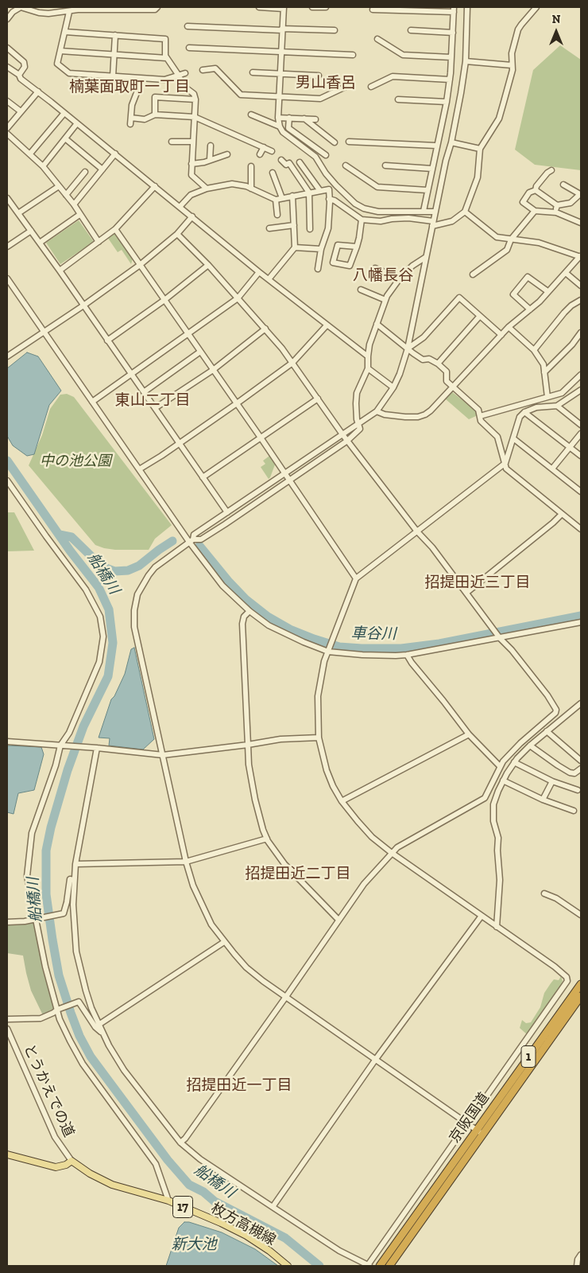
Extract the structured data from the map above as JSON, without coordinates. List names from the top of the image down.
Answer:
{
  "streets": {
    "highway": ["1", "京阪国道"],
    "main road": ["17", "枚方高槻線"],
    "street": ["とうかえでの道"]
  },
  "crossings": [
    ["とうかえでの道", "枚方高槻線"]
  ],
  "districts": [
    "男山香呂",
    "楠葉面取町一丁目",
    "八幡長谷",
    "東山二丁目",
    "招提田近三丁目",
    "招提田近二丁目",
    "招提田近一丁目"
  ],
  "water": ["船橋川", "車谷川", "新大池"],
  "parks": ["中の池公園"],
  "north": "top"
}
